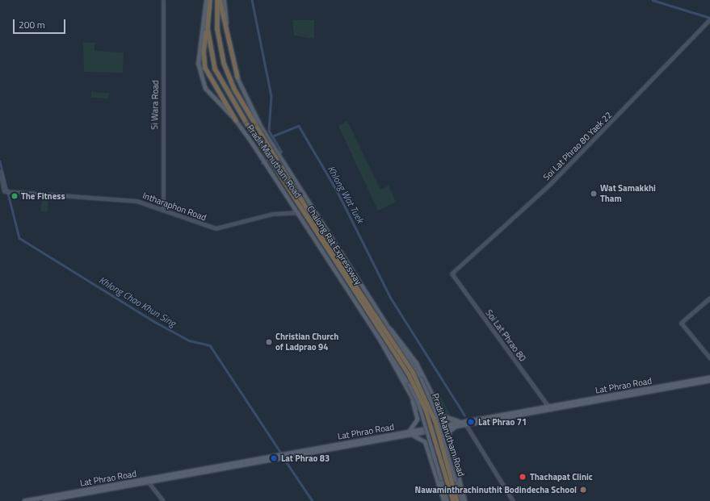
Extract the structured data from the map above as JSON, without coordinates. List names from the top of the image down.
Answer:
{
  "streets": {
    "highway": ["Chalong Rat Expressway"],
    "main road": ["Pradit Manutham Road", "Lat Phrao Road"],
    "street": [
      "Si Wara Road",
      "Soi Lat Phrao 80 Yaek 22",
      "Intharaphon Road",
      "Soi Lat Phrao 80"
    ]
  },
  "crossings": [
    ["Si Wara Road", "Intharaphon Road"],
    ["Soi Lat Phrao 80 Yaek 22", "Soi Lat Phrao 80"],
    ["Pradit Manutham Road", "Intharaphon Road"],
    ["Soi Lat Phrao 80", "Lat Phrao Road"]
  ],
  "water": ["Khlong Wat Tuek", "Khlong Chao Khun Sing"],
  "places": [
    "Wat Samakkhi Tham",
    "The Fitness",
    "Christian Church of Ladprao 94",
    "Lat Phrao 71",
    "Lat Phrao 83",
    "Thachapat Clinic",
    "Nawaminthrachinuthit Bodindecha School"
  ],
  "scale_bar": "200 m"
}
